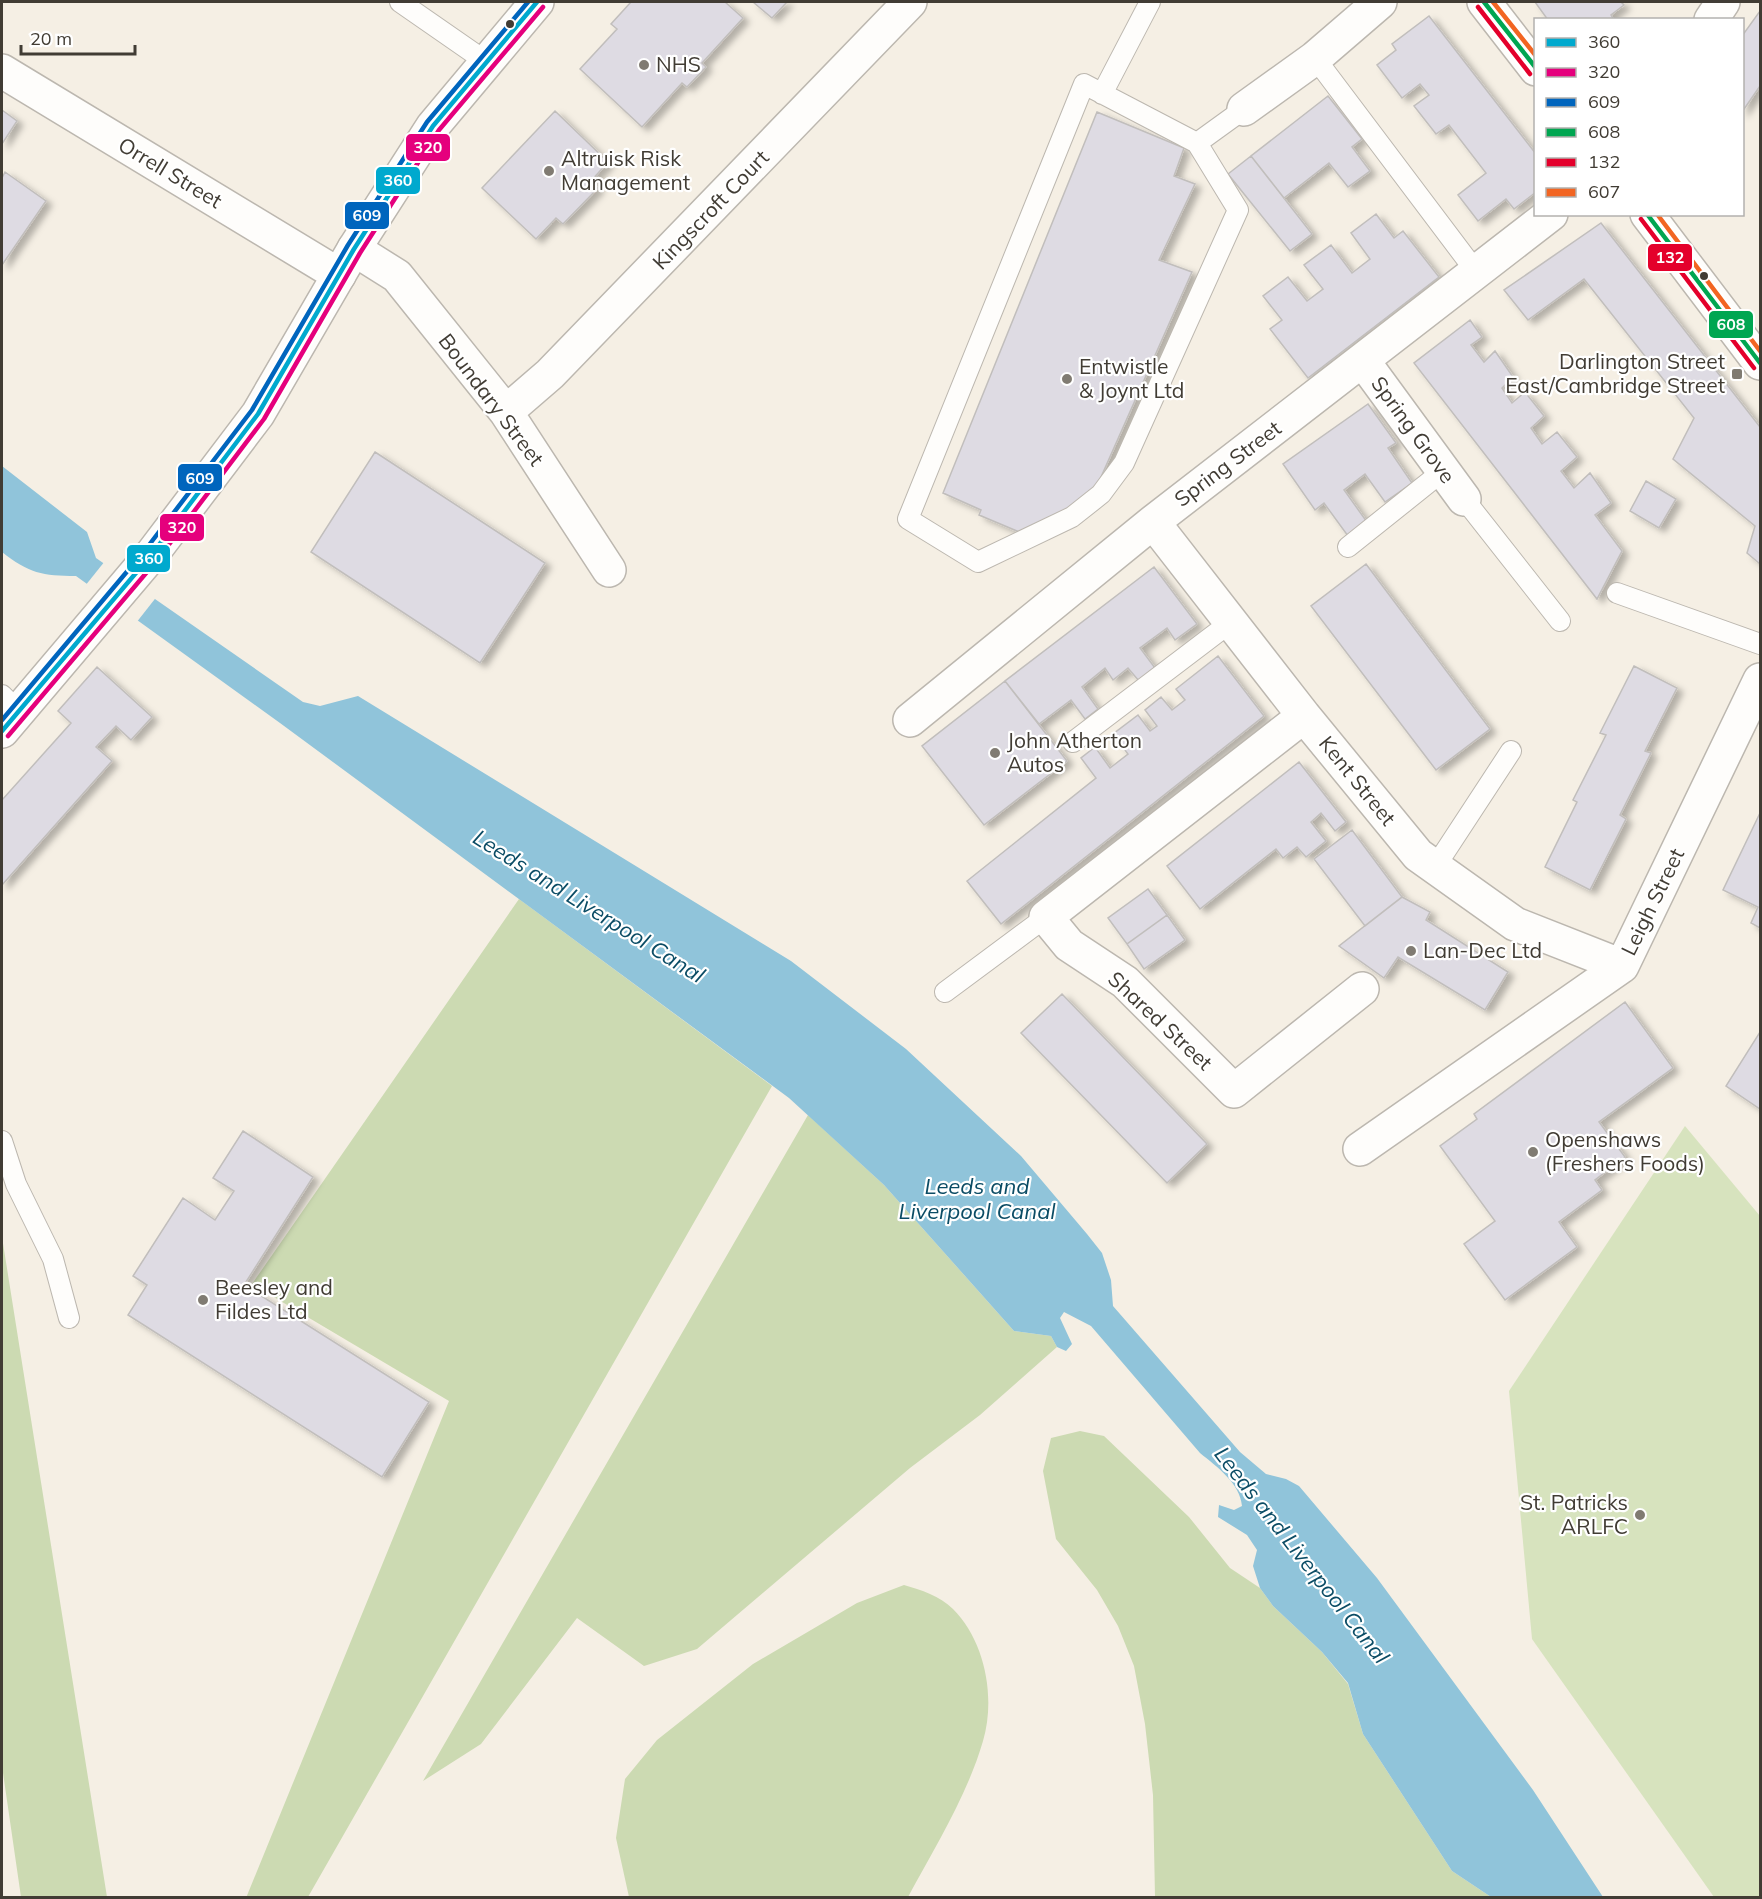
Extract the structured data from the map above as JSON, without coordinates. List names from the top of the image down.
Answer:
{
  "streets": {
    "main road": [
      "Orrell Street",
      "Kingscroft Court",
      "Boundary Street",
      "Spring Grove",
      "Spring Street",
      "Kent Street",
      "Leigh Street",
      "Shared Street"
    ]
  },
  "crossings": [
    ["Orrell Street", "Boundary Street"],
    ["Kingscroft Court", "Boundary Street"],
    ["Spring Grove", "Spring Street"],
    ["Spring Street", "Kent Street"],
    ["Kent Street", "Leigh Street"]
  ],
  "water": ["Leeds and Liverpool Canal"],
  "places": {
    "other": [
      "NHS",
      "Altruisk Risk Management",
      "Entwistle & Joynt Ltd",
      "John Atherton Autos",
      "Lan-Dec Ltd",
      "Openshaws (Freshers Foods)",
      "Beesley and Fildes Ltd",
      "St. Patricks ARLFC"
    ],
    "transit": ["Darlington Street East/Cambridge Street"]
  },
  "lines": [
    "transit line 360",
    "transit line 609",
    "transit line 608",
    "transit line 607",
    "transit line 320",
    "transit line 132"
  ],
  "legend": [
    "360",
    "320",
    "609",
    "608",
    "132",
    "607"
  ],
  "scale_bar": "20 m"
}
